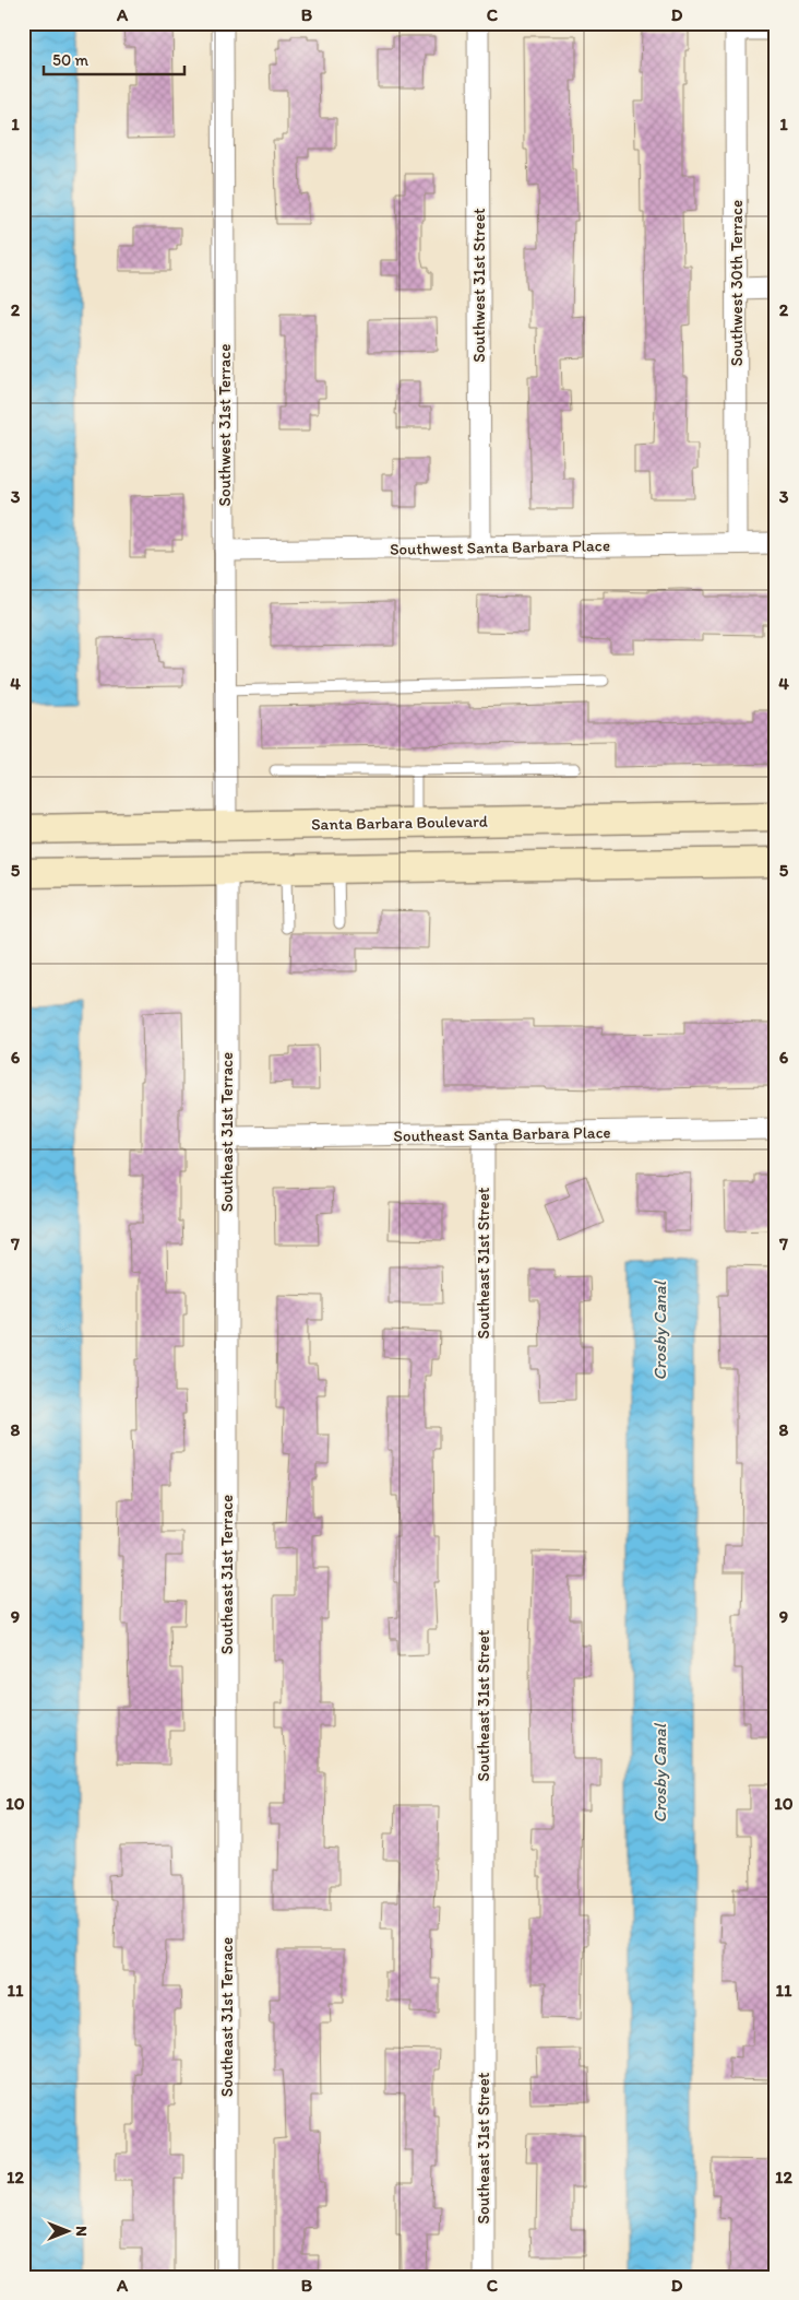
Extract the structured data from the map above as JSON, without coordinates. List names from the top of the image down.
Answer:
{
  "streets": {
    "main road": ["Santa Barbara Boulevard"],
    "street": [
      "Southwest 30th Terrace",
      "Southwest 31st Street",
      "Southwest 31st Terrace",
      "Southwest Santa Barbara Place",
      "Southeast 31st Terrace",
      "Southeast Santa Barbara Place",
      "Southeast 31st Street"
    ]
  },
  "crossings": [
    ["Southwest 30th Terrace", "Southwest Santa Barbara Place"],
    ["Southwest 31st Street", "Southwest Santa Barbara Place"],
    ["Southwest 31st Terrace", "Southwest Santa Barbara Place"],
    ["Southwest 31st Terrace", "Santa Barbara Boulevard"],
    ["Southeast 31st Terrace", "Southeast Santa Barbara Place"],
    ["Southeast Santa Barbara Place", "Southeast 31st Street"]
  ],
  "water": ["Crosby Canal"],
  "scale_bar": "50 m",
  "north": "right",
  "grid": {
    "columns": [
      "A",
      "B",
      "C",
      "D"
    ],
    "rows": [
      "1",
      "2",
      "3",
      "4",
      "5",
      "6",
      "7",
      "8",
      "9",
      "10",
      "11",
      "12"
    ]
  }
}
